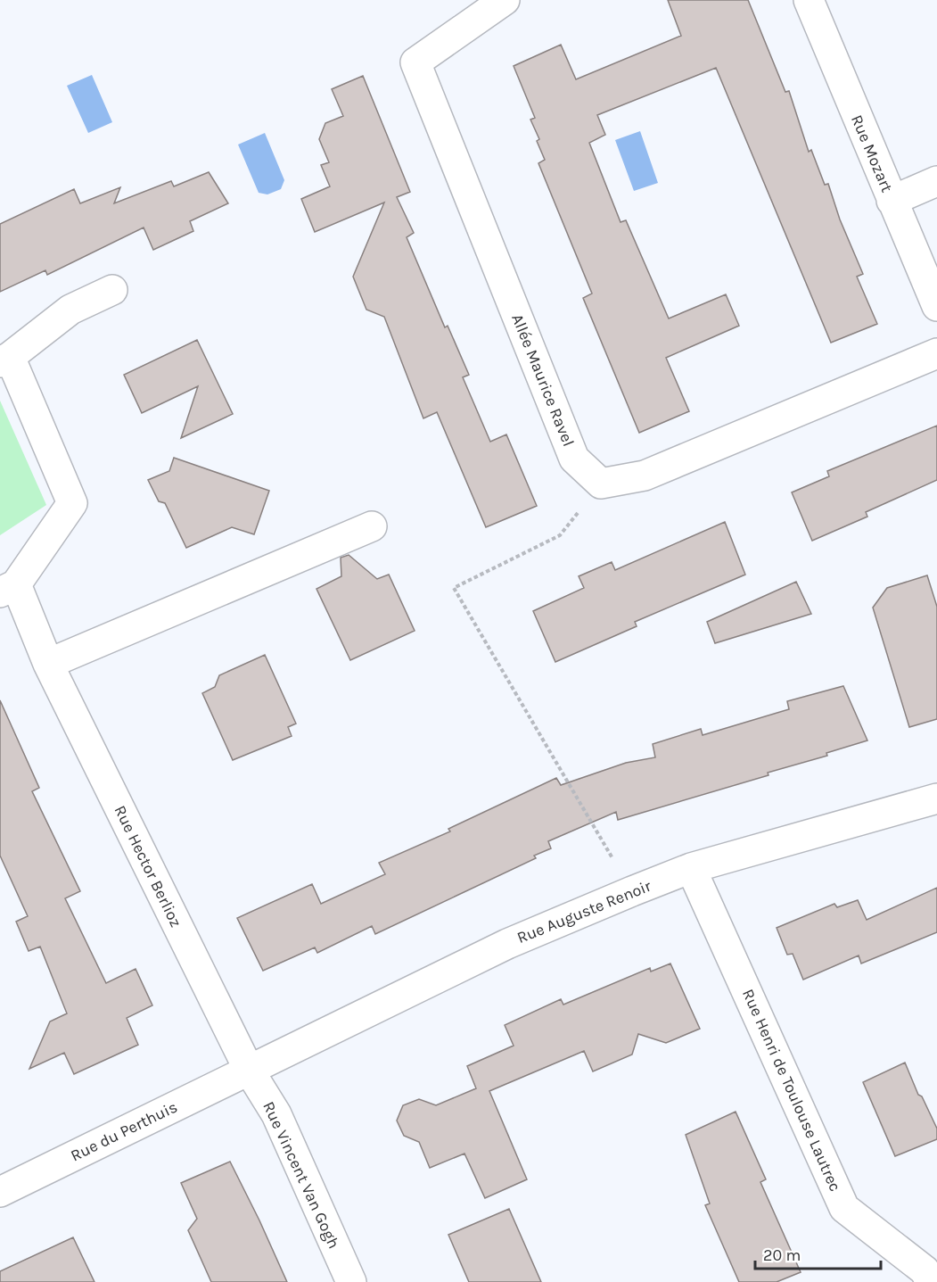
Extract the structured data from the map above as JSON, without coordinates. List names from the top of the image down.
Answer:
{
  "streets": {
    "street": [
      "Rue Mozart",
      "Allée Maurice Ravel",
      "Rue Hector Berlioz",
      "Rue Auguste Renoir",
      "Rue Henri de Toulouse Lautrec",
      "Rue du Perthuis",
      "Rue Vincent Van Gogh"
    ]
  },
  "crossings": [
    ["Rue Hector Berlioz", "Rue Auguste Renoir"],
    ["Rue Hector Berlioz", "Rue du Perthuis"],
    ["Rue Hector Berlioz", "Rue Vincent Van Gogh"],
    ["Rue Auguste Renoir", "Rue Henri de Toulouse Lautrec"],
    ["Rue Auguste Renoir", "Rue du Perthuis"],
    ["Rue Auguste Renoir", "Rue Vincent Van Gogh"],
    ["Rue du Perthuis", "Rue Vincent Van Gogh"]
  ],
  "scale_bar": "20 m"
}
